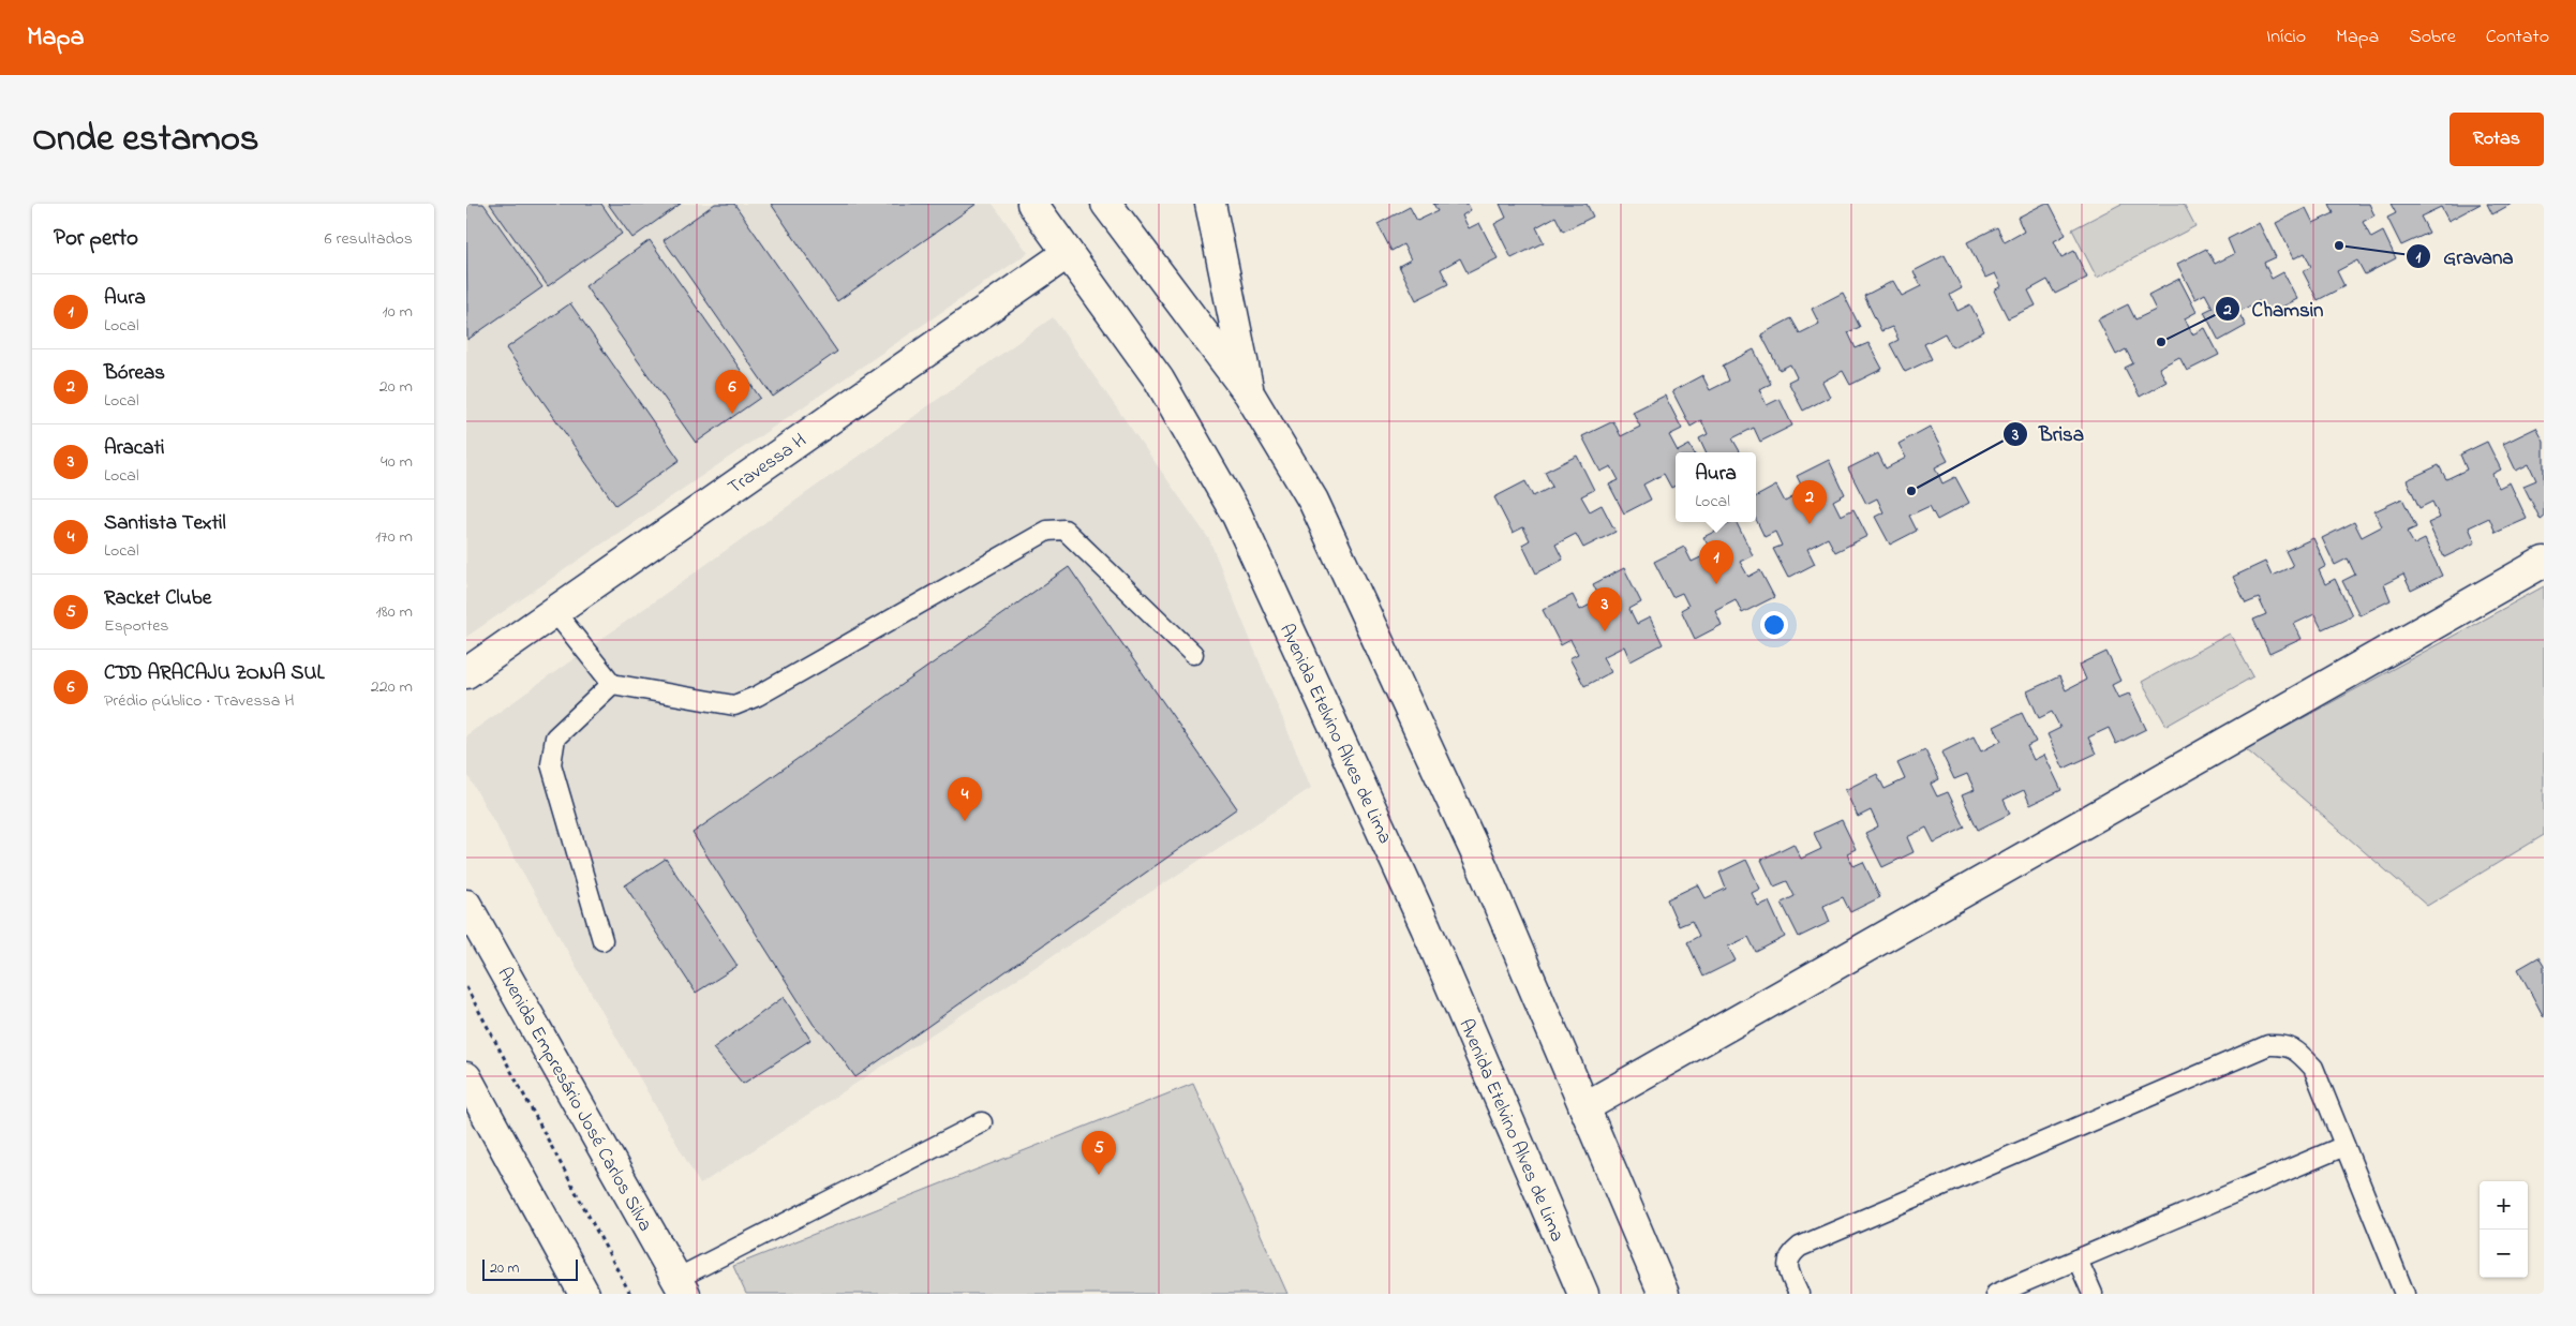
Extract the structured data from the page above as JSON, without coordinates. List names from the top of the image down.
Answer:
{
  "streets": {
    "main road": ["Travessa H", "Avenida Etelvino Alves de Lima", "Avenida Empresário José Carlos Silva"]
  },
  "crossings": [
    ["Travessa H", "Avenida Etelvino Alves de Lima"]
  ],
  "places": ["Gravana", "Chamsin", "Brisa"],
  "scale_bar": "20 m",
  "page": {
    "header": "Mapa",
    "nav": [
      "Início",
      "Mapa",
      "Sobre",
      "Contato"
    ],
    "title": "Onde estamos",
    "buttons": "Rotas",
    "heading": ["Por perto", "6 resultados"],
    "list": [
      {
        "mark": "1",
        "name": "Aura",
        "note": "Local",
        "value": "10 m"
      },
      {
        "mark": "2",
        "name": "Bóreas",
        "note": "Local",
        "value": "20 m"
      },
      {
        "mark": "3",
        "name": "Aracati",
        "note": "Local",
        "value": "40 m"
      },
      {
        "mark": "4",
        "name": "Santista Textil",
        "note": "Local",
        "value": "170 m"
      },
      {
        "mark": "5",
        "name": "Racket Clube",
        "note": "Esportes",
        "value": "180 m"
      },
      {
        "mark": "6",
        "name": "CDD ARACAJU ZONA SUL",
        "note": "Prédio público · Travessa H",
        "value": "220 m"
      }
    ],
    "pins": [
      "6",
      "2",
      "1",
      "3",
      "4",
      "5"
    ],
    "popup": ["Aura", "Local"],
    "map_buttons": ["+", "−"],
    "scale": "20 m"
  }
}
